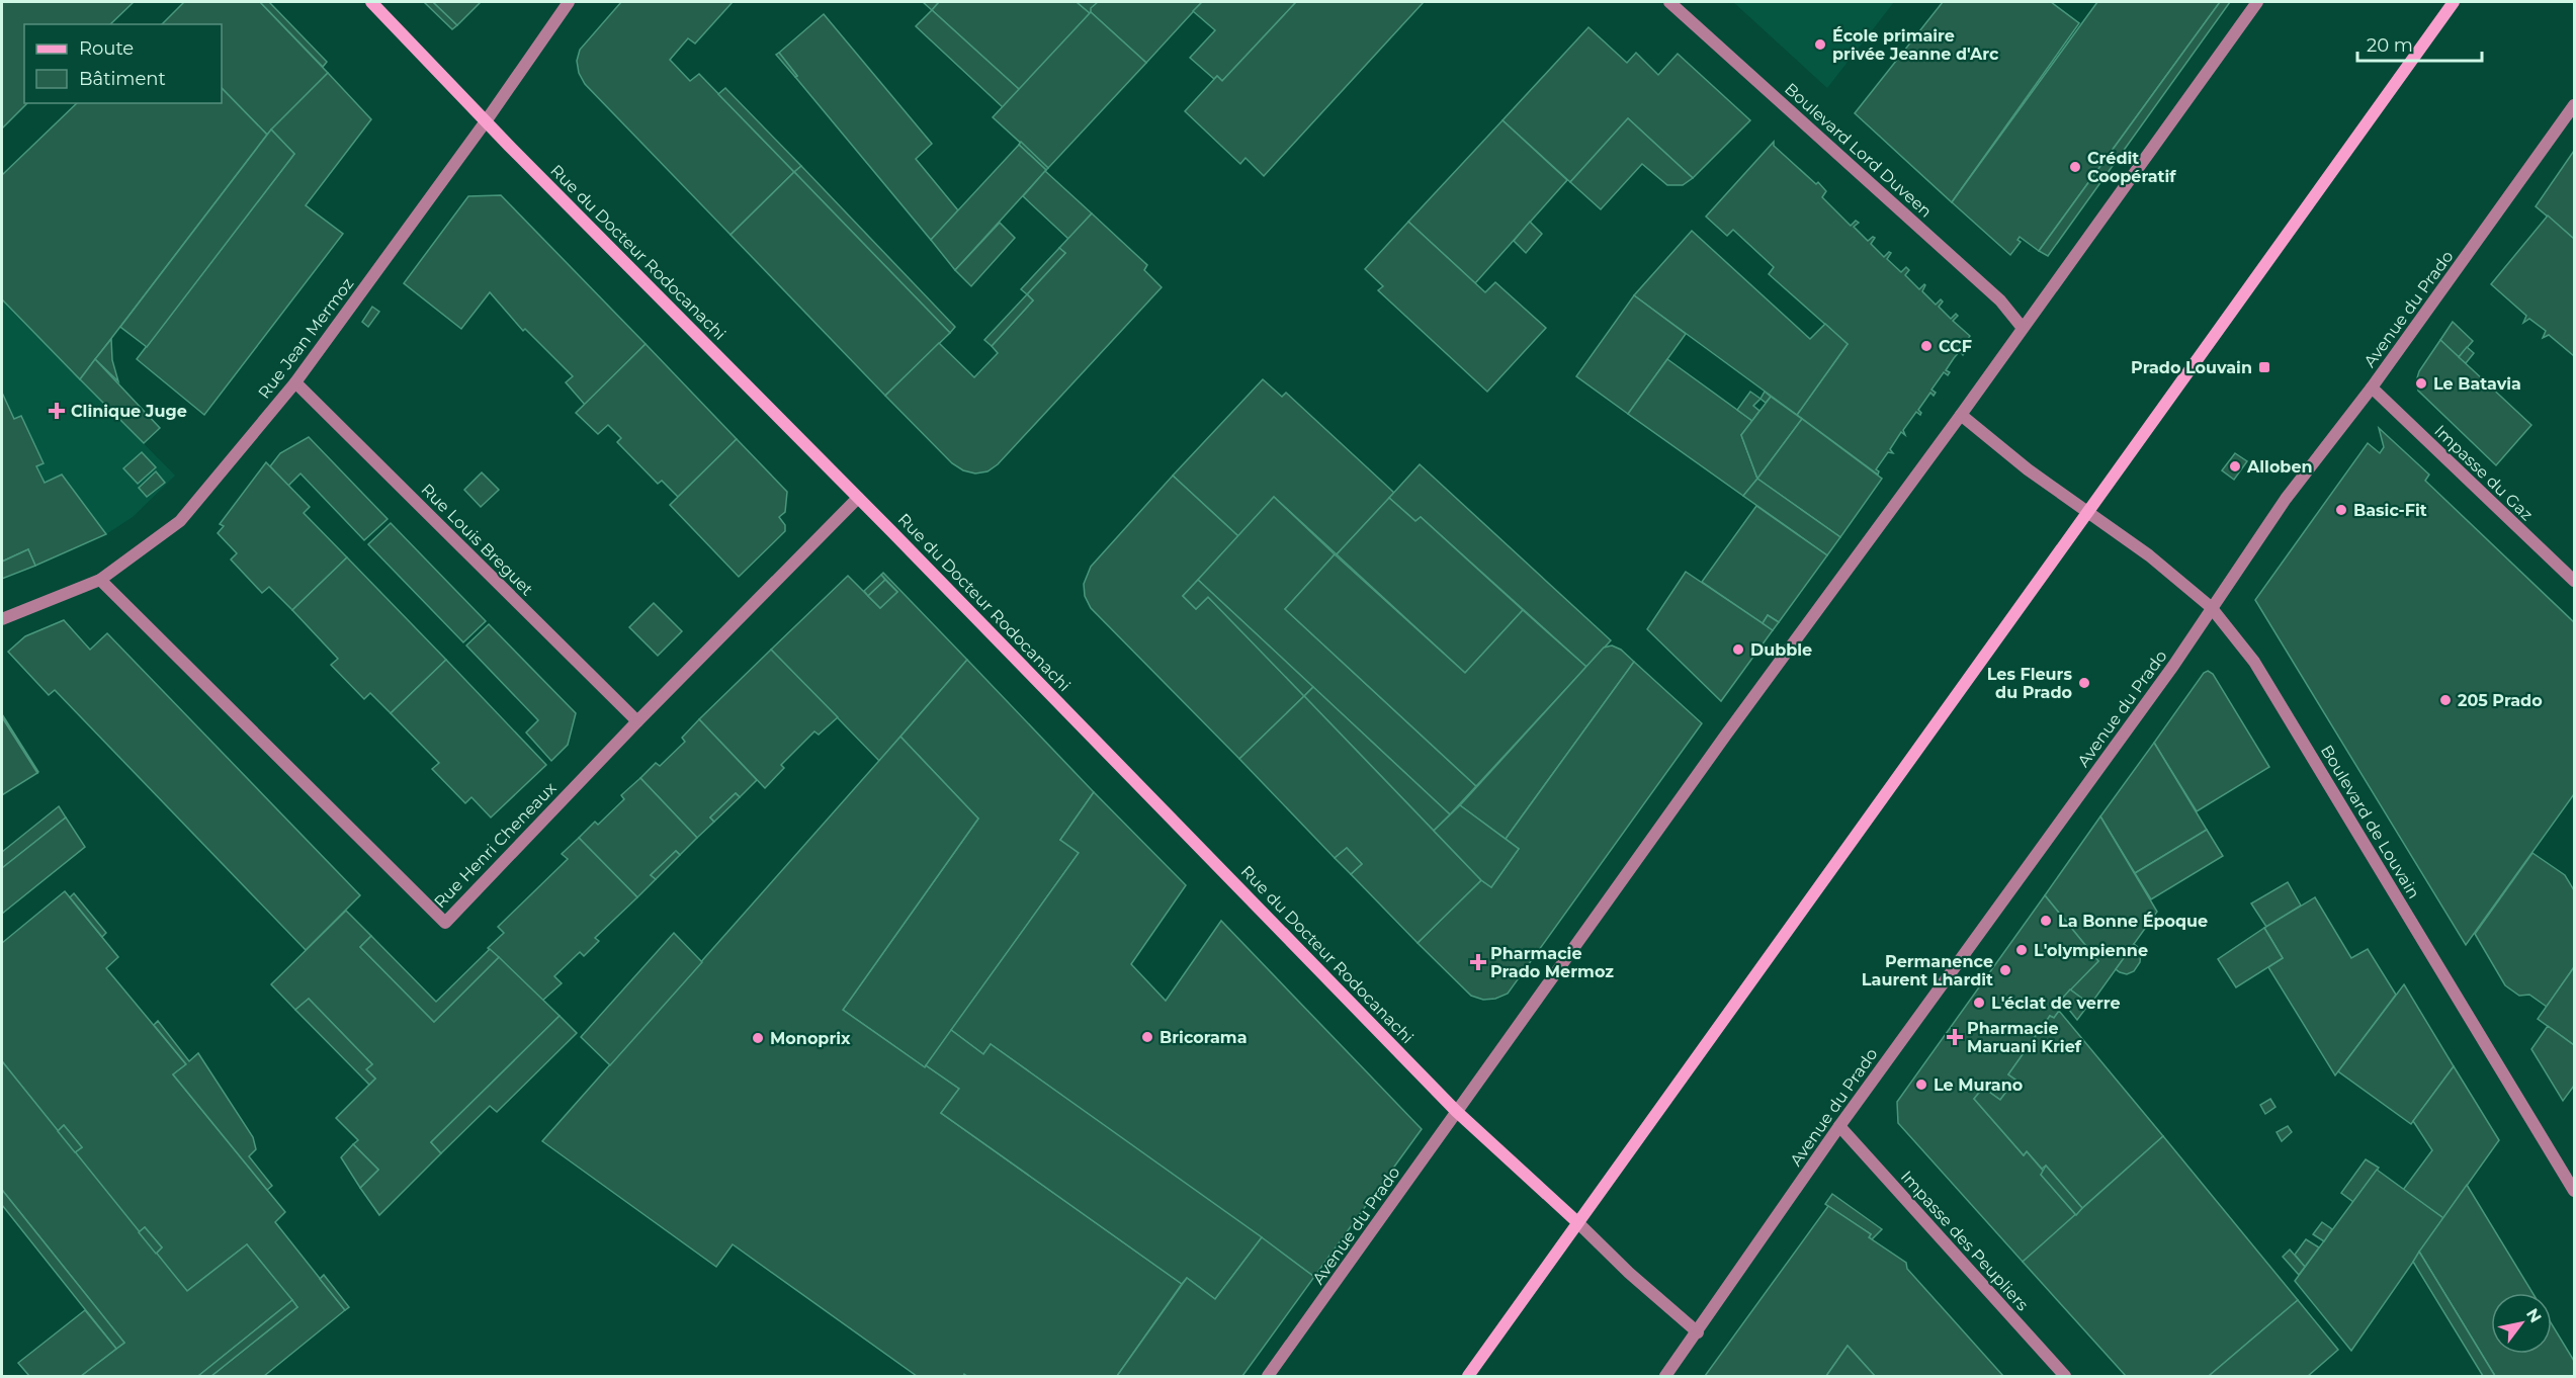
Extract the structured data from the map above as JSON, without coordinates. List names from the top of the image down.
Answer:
{
  "streets": {
    "street": [
      "Boulevard Lord Duveen",
      "Rue du Docteur Rodocanachi",
      "Avenue du Prado",
      "Rue Jean Mermoz",
      "Impasse du Gaz",
      "Rue Louis Breguet",
      "Boulevard de Louvain",
      "Rue Henri Cheneaux",
      "Impasse des Peupliers"
    ]
  },
  "crossings": [
    ["Boulevard Lord Duveen", "Avenue du Prado"],
    ["Rue du Docteur Rodocanachi", "Avenue du Prado"],
    ["Rue du Docteur Rodocanachi", "Rue Jean Mermoz"],
    ["Rue du Docteur Rodocanachi", "Rue Henri Cheneaux"],
    ["Avenue du Prado", "Impasse du Gaz"],
    ["Avenue du Prado", "Boulevard de Louvain"],
    ["Avenue du Prado", "Impasse des Peupliers"],
    ["Rue Jean Mermoz", "Rue Louis Breguet"],
    ["Rue Jean Mermoz", "Rue Henri Cheneaux"],
    ["Rue Louis Breguet", "Rue Henri Cheneaux"]
  ],
  "places": {
    "other": [
      "École primaire privée Jeanne d'Arc",
      "Crédit Coopératif",
      "CCF",
      "Le Batavia",
      "Alloben",
      "Basic-Fit",
      "Dubble",
      "Les Fleurs du Prado",
      "205 Prado",
      "La Bonne Époque",
      "L'olympienne",
      "Permanence Laurent Lhardit",
      "L'éclat de verre",
      "Bricorama",
      "Monoprix",
      "Le Murano"
    ],
    "transit": ["Prado Louvain"],
    "health": ["Clinique Juge", "Pharmacie Prado Mermoz", "Pharmacie Maruani Krief"]
  },
  "legend": ["Route", "Bâtiment"],
  "scale_bar": "20 m",
  "north": "top right"
}
